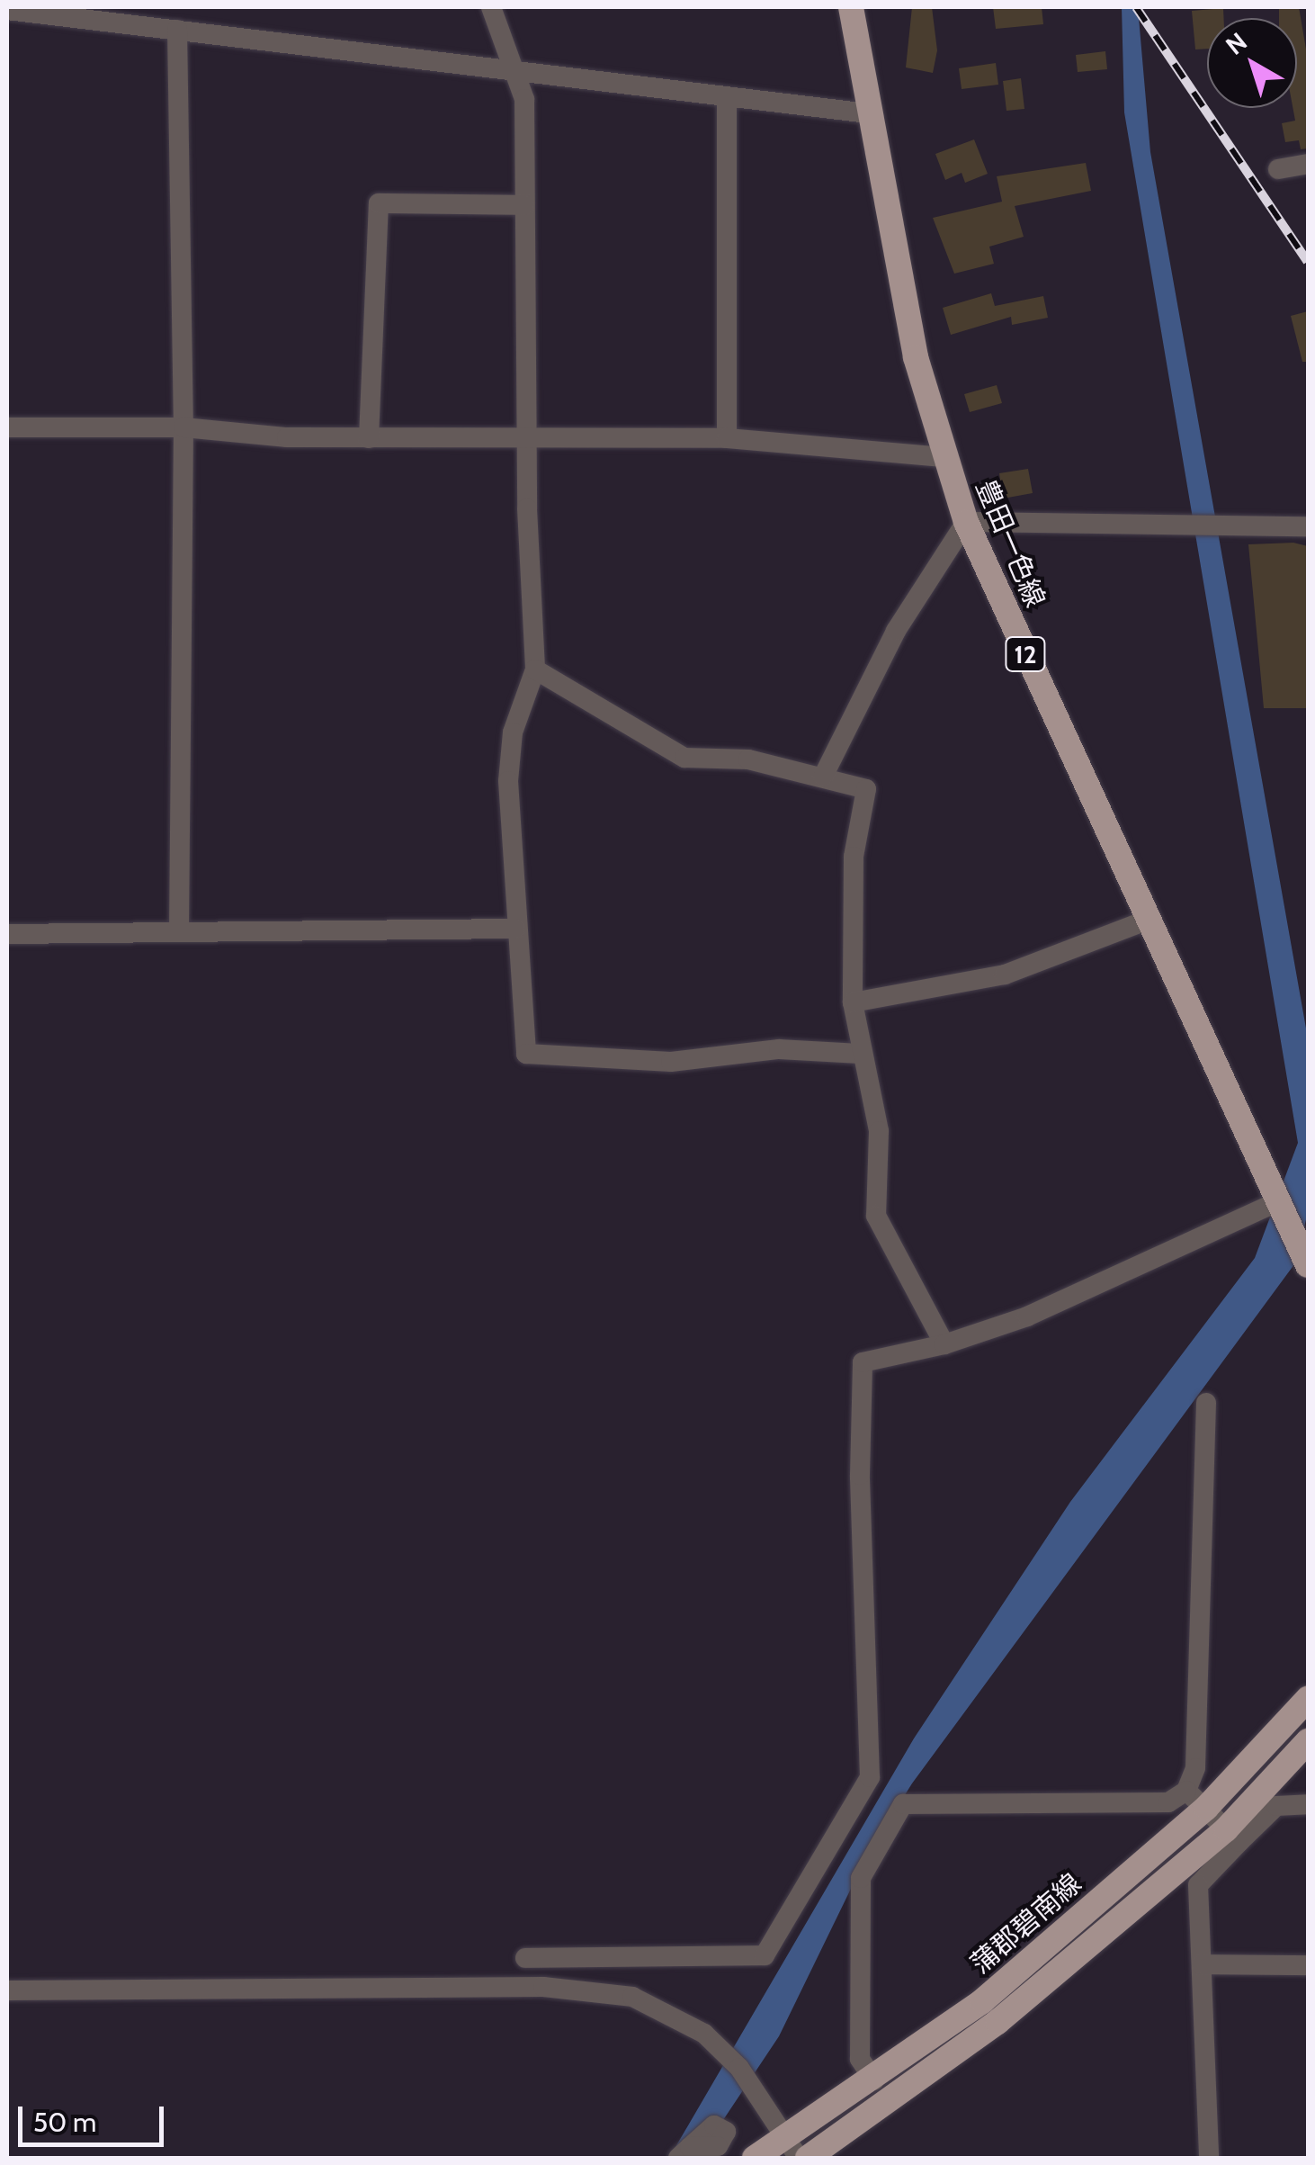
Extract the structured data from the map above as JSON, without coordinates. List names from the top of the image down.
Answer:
{
  "streets": {
    "main road": ["豊田一色線", "12", "蒲郡碧南線"]
  },
  "scale_bar": "50 m",
  "north": "top left"
}
